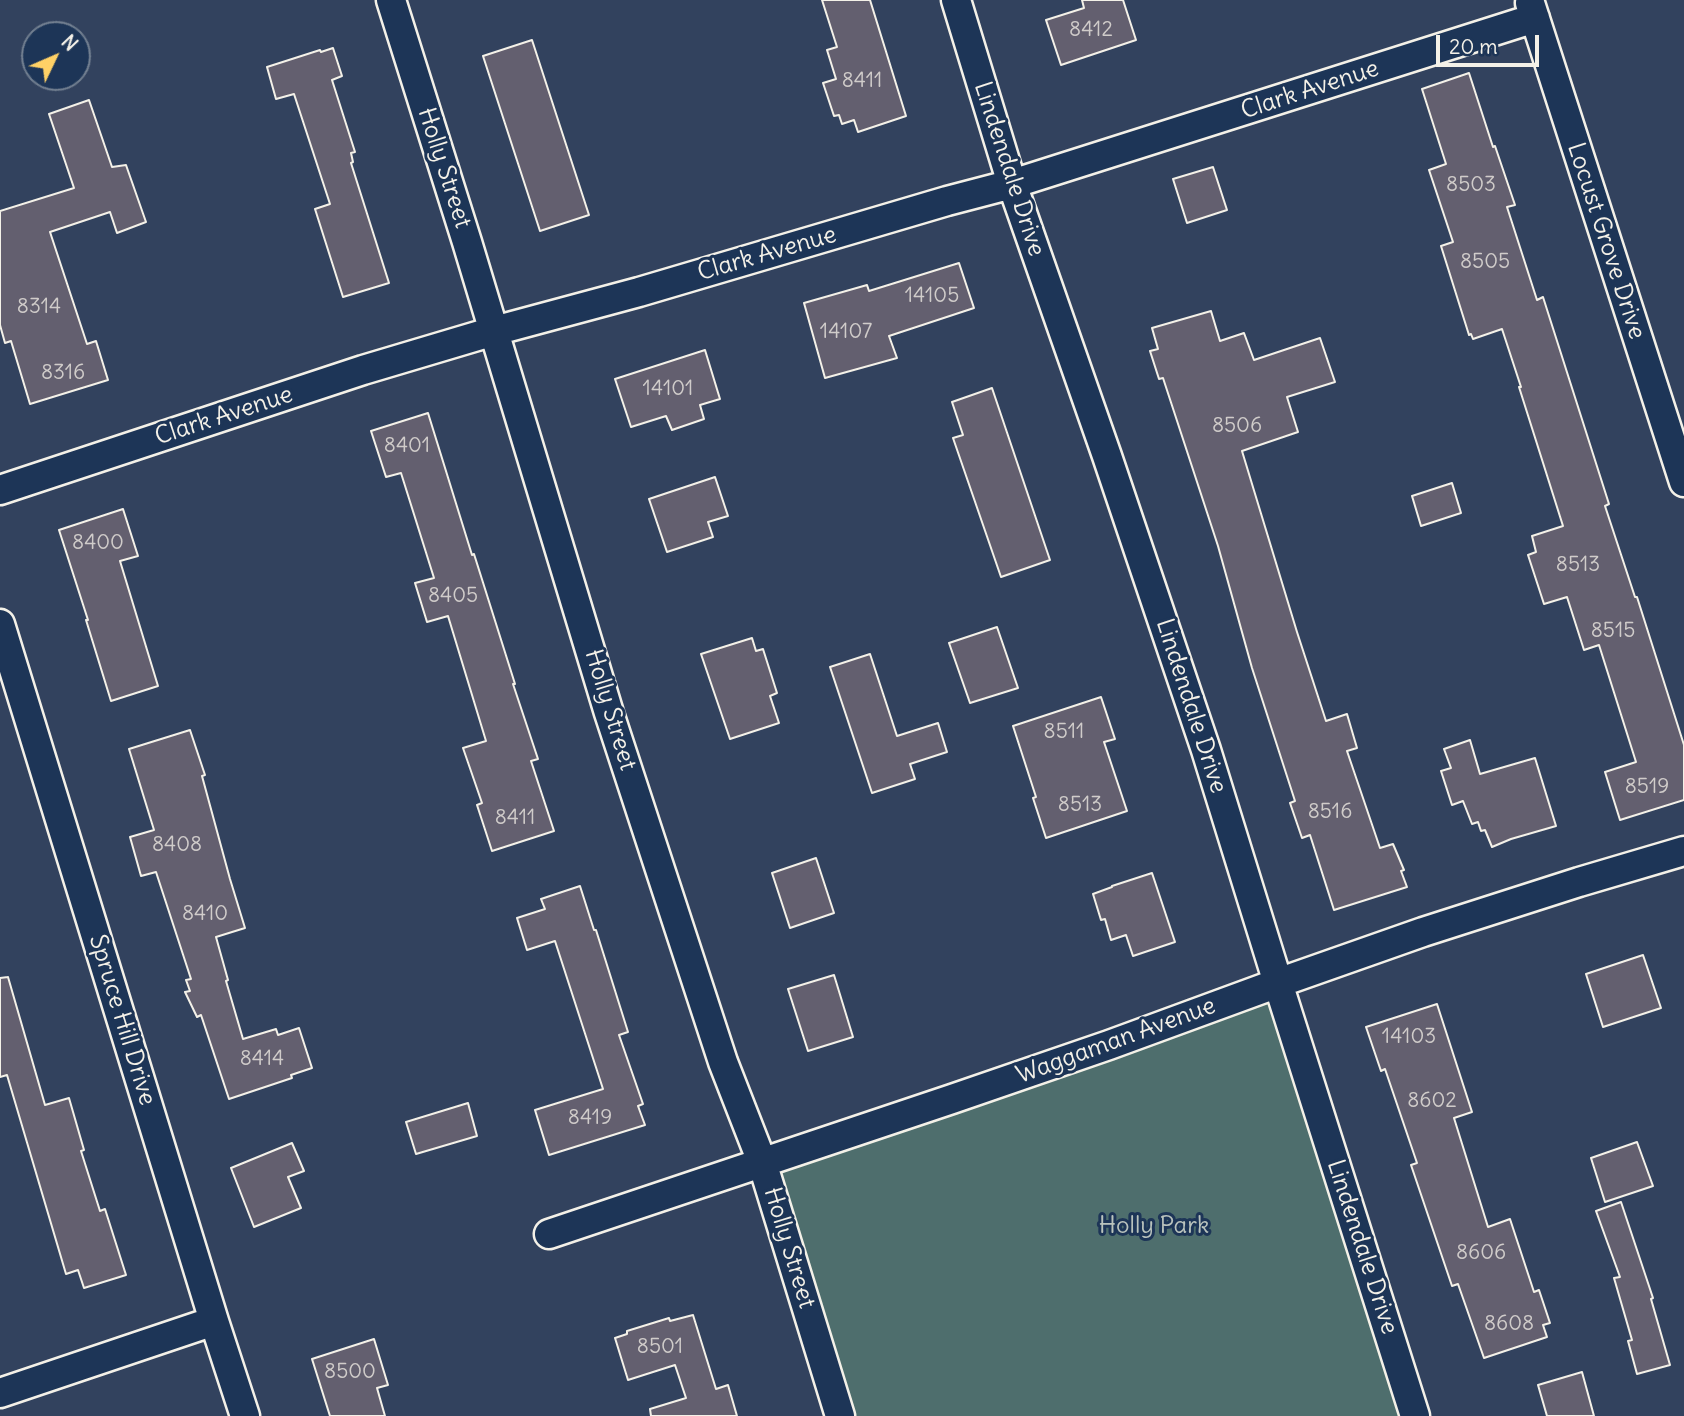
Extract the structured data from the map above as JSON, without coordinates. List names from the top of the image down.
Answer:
{
  "streets": {
    "street": [
      "Clark Avenue",
      "Holly Street",
      "Lindendale Drive",
      "Locust Grove Drive",
      "Spruce Hill Drive",
      "Waggaman Avenue"
    ]
  },
  "crossings": [
    ["Clark Avenue", "Holly Street"],
    ["Clark Avenue", "Lindendale Drive"],
    ["Clark Avenue", "Locust Grove Drive"],
    ["Holly Street", "Waggaman Avenue"],
    ["Lindendale Drive", "Waggaman Avenue"]
  ],
  "parks": ["Holly Park"],
  "house_numbers": [
    "8412",
    "8411",
    "8503",
    "8505",
    "14105",
    "8314",
    "14107",
    "8316",
    "14101",
    "8506",
    "8401",
    "8400",
    "8513",
    "8405",
    "8515",
    "8511",
    "8519",
    "8513",
    "8516",
    "8411",
    "8408",
    "8410",
    "14103",
    "8414",
    "8602",
    "8419",
    "8606",
    "8608",
    "8501",
    "8500"
  ],
  "scale_bar": "20 m",
  "north": "top right"
}
